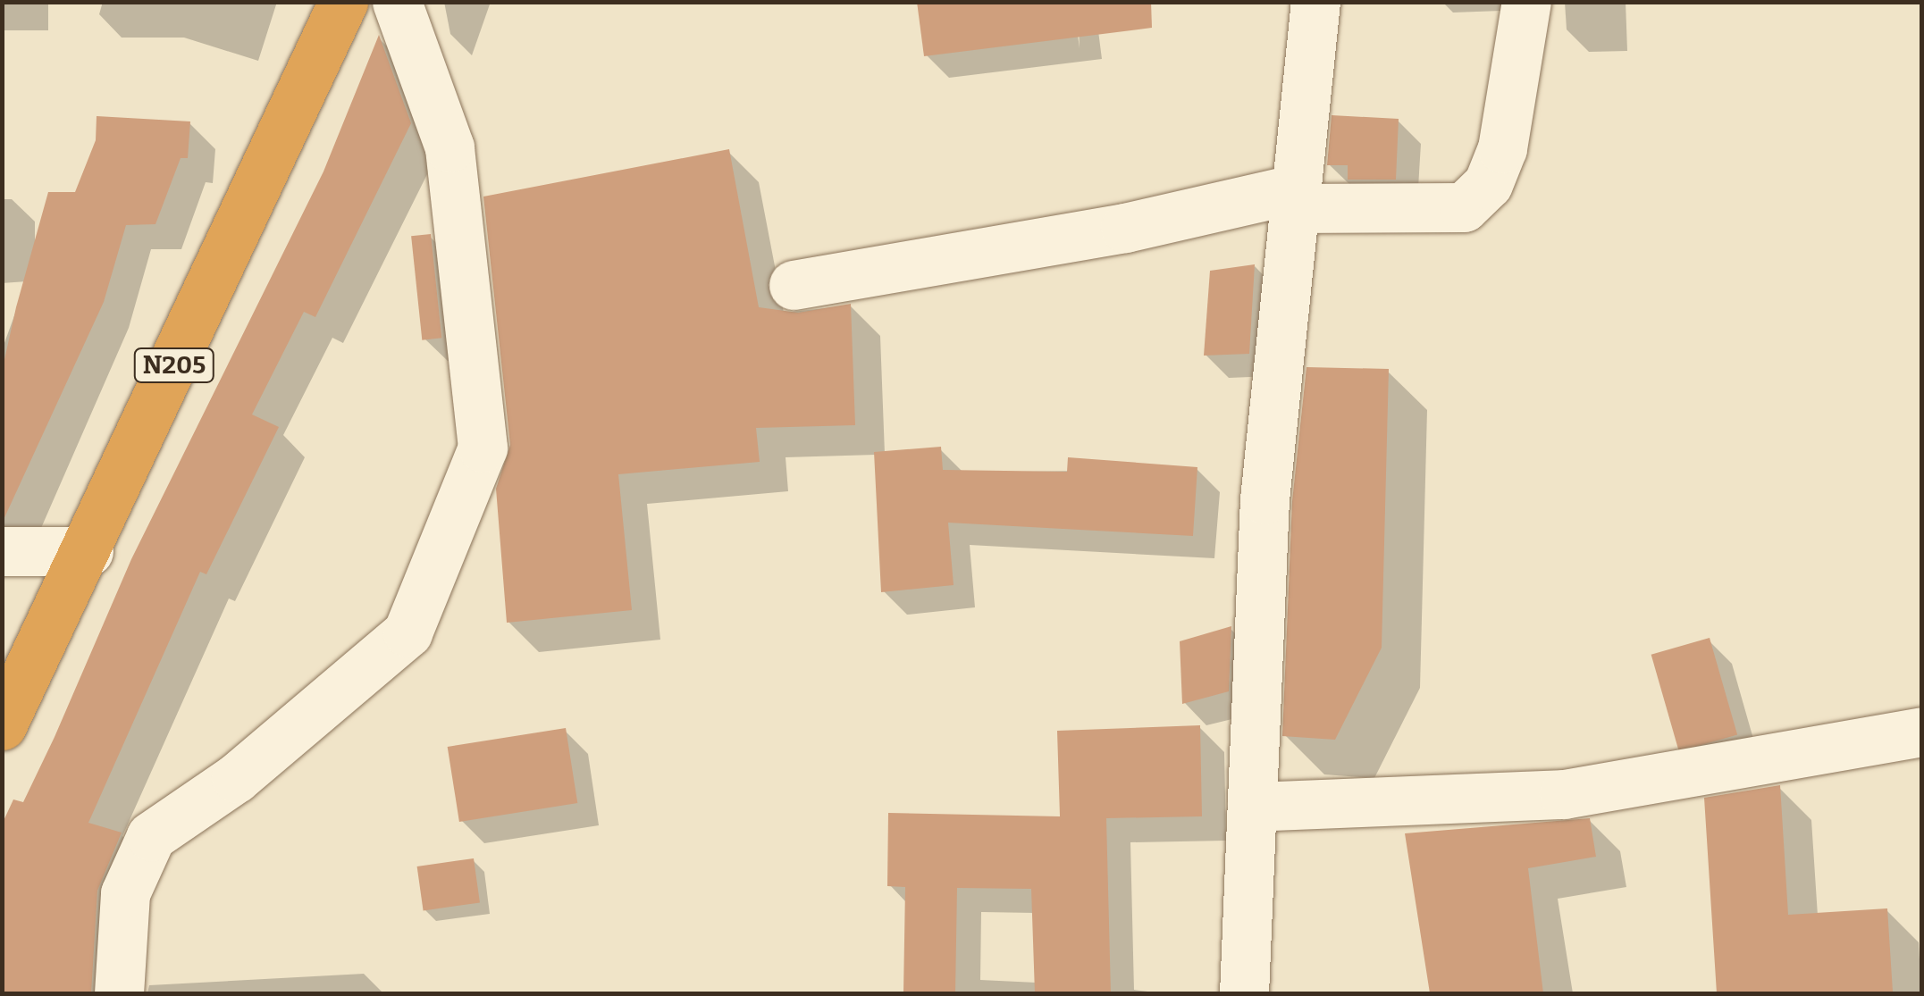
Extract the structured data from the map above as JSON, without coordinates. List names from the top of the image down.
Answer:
{
  "streets": {
    "highway": ["N205"]
  }
}
